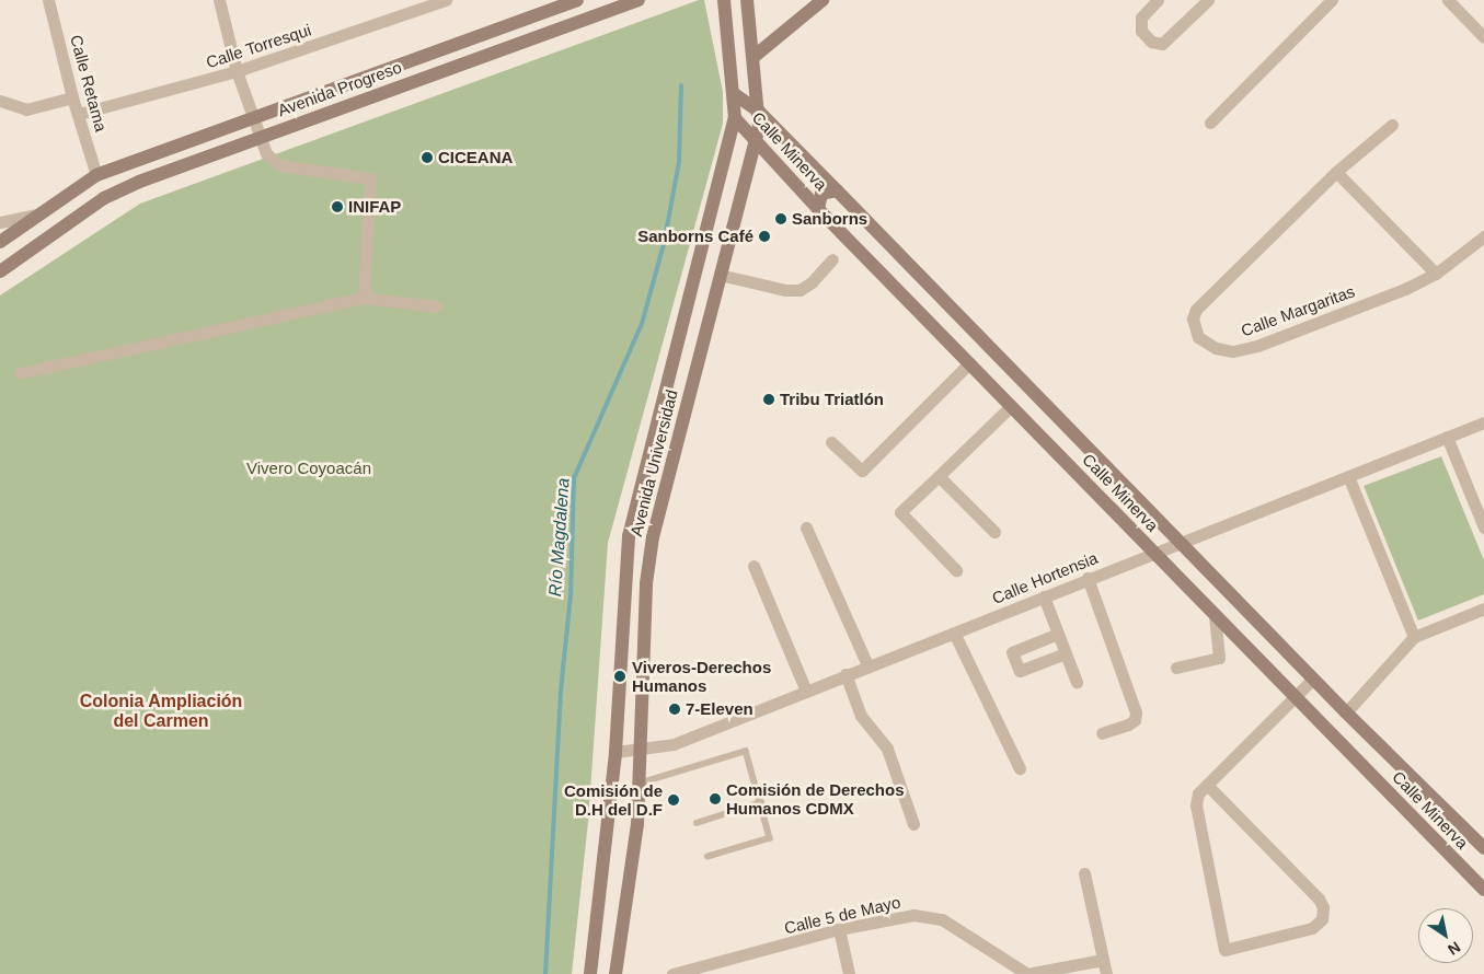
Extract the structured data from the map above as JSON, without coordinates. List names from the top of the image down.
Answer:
{
  "streets": {
    "street": [
      "Calle Torresqui",
      "Calle Retama",
      "Avenida Progreso",
      "Calle Minerva",
      "Calle Margaritas",
      "Avenida Universidad",
      "Calle Hortensia",
      "Calle 5 de Mayo"
    ]
  },
  "crossings": [
    ["Calle Torresqui", "Calle Retama"],
    ["Calle Retama", "Avenida Progreso"],
    ["Calle Minerva", "Avenida Universidad"],
    ["Calle Minerva", "Calle Hortensia"],
    ["Avenida Universidad", "Calle Hortensia"]
  ],
  "districts": ["Colonia Ampliación del Carmen"],
  "water": ["Río Magdalena"],
  "parks": ["Vivero Coyoacán"],
  "places": [
    "CICEANA",
    "INIFAP",
    "Sanborns",
    "Sanborns Café",
    "Tribu Triatlón",
    "Viveros-Derechos Humanos",
    "7-Eleven",
    "Comisión de Derechos Humanos CDMX",
    "Comisión de D.H del D.F"
  ],
  "north": "bottom right"
}
